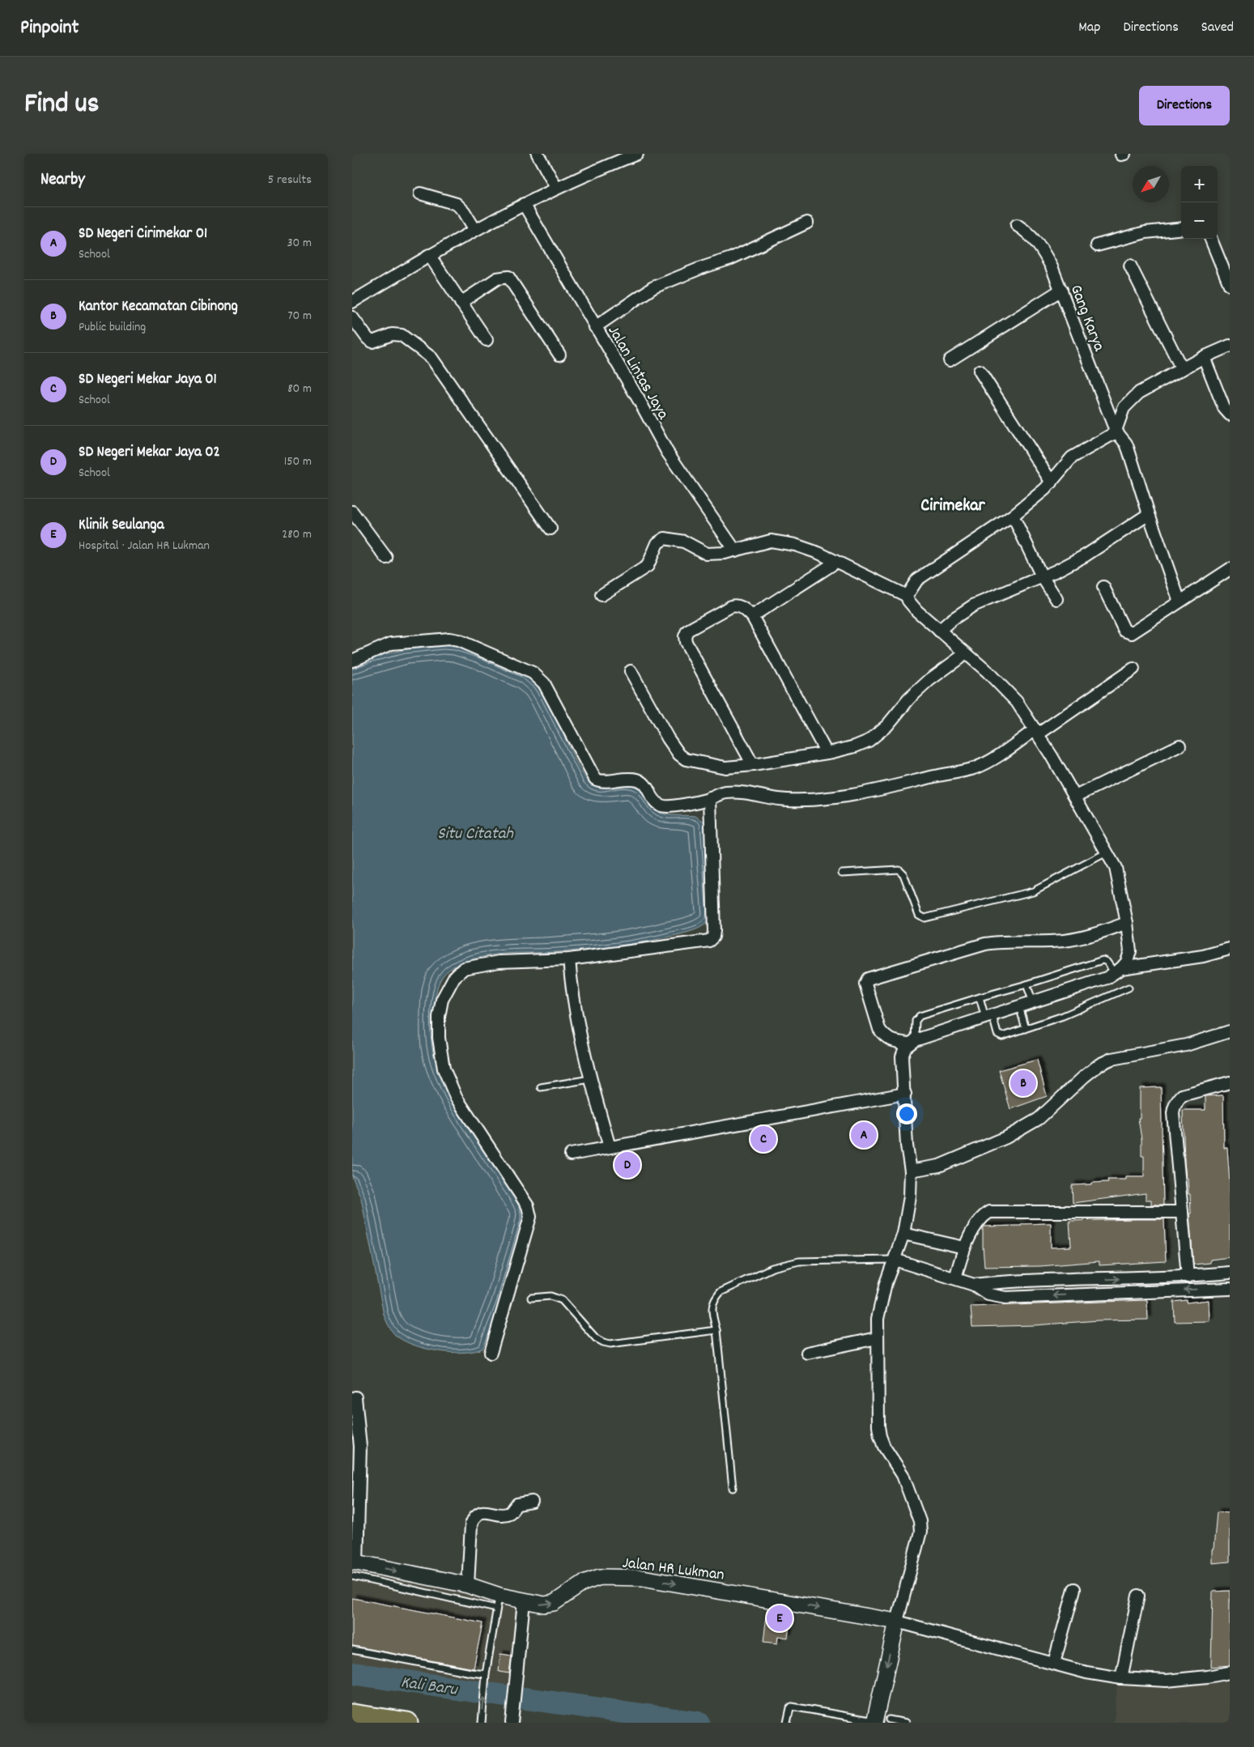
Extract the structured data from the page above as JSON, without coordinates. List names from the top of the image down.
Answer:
{
  "streets": {
    "street": ["Gang Karya", "Jalan Lintas Jaya", "Jalan HR Lukman"]
  },
  "one_way": ["Jalan HR Lukman"],
  "districts": ["Cirimekar"],
  "water": ["Situ Citatah", "Kali Baru"],
  "north": "bottom left",
  "page": {
    "header": "Pinpoint",
    "nav": ["Map", "Directions", "Saved"],
    "title": "Find us",
    "buttons": "Directions",
    "heading": ["Nearby", "5 results"],
    "map_buttons": ["+", "−"],
    "list": [
      {
        "mark": "A",
        "name": "SD Negeri Cirimekar 01",
        "note": "School",
        "value": "30 m"
      },
      {
        "mark": "B",
        "name": "Kantor Kecamatan Cibinong",
        "note": "Public building",
        "value": "70 m"
      },
      {
        "mark": "C",
        "name": "SD Negeri Mekar Jaya 01",
        "note": "School",
        "value": "80 m"
      },
      {
        "mark": "D",
        "name": "SD Negeri Mekar Jaya 02",
        "note": "School",
        "value": "150 m"
      },
      {
        "mark": "E",
        "name": "Klinik Seulanga",
        "note": "Hospital · Jalan HR Lukman",
        "value": "280 m"
      }
    ],
    "pins": [
      "B",
      "A",
      "C",
      "D",
      "E"
    ]
  }
}
